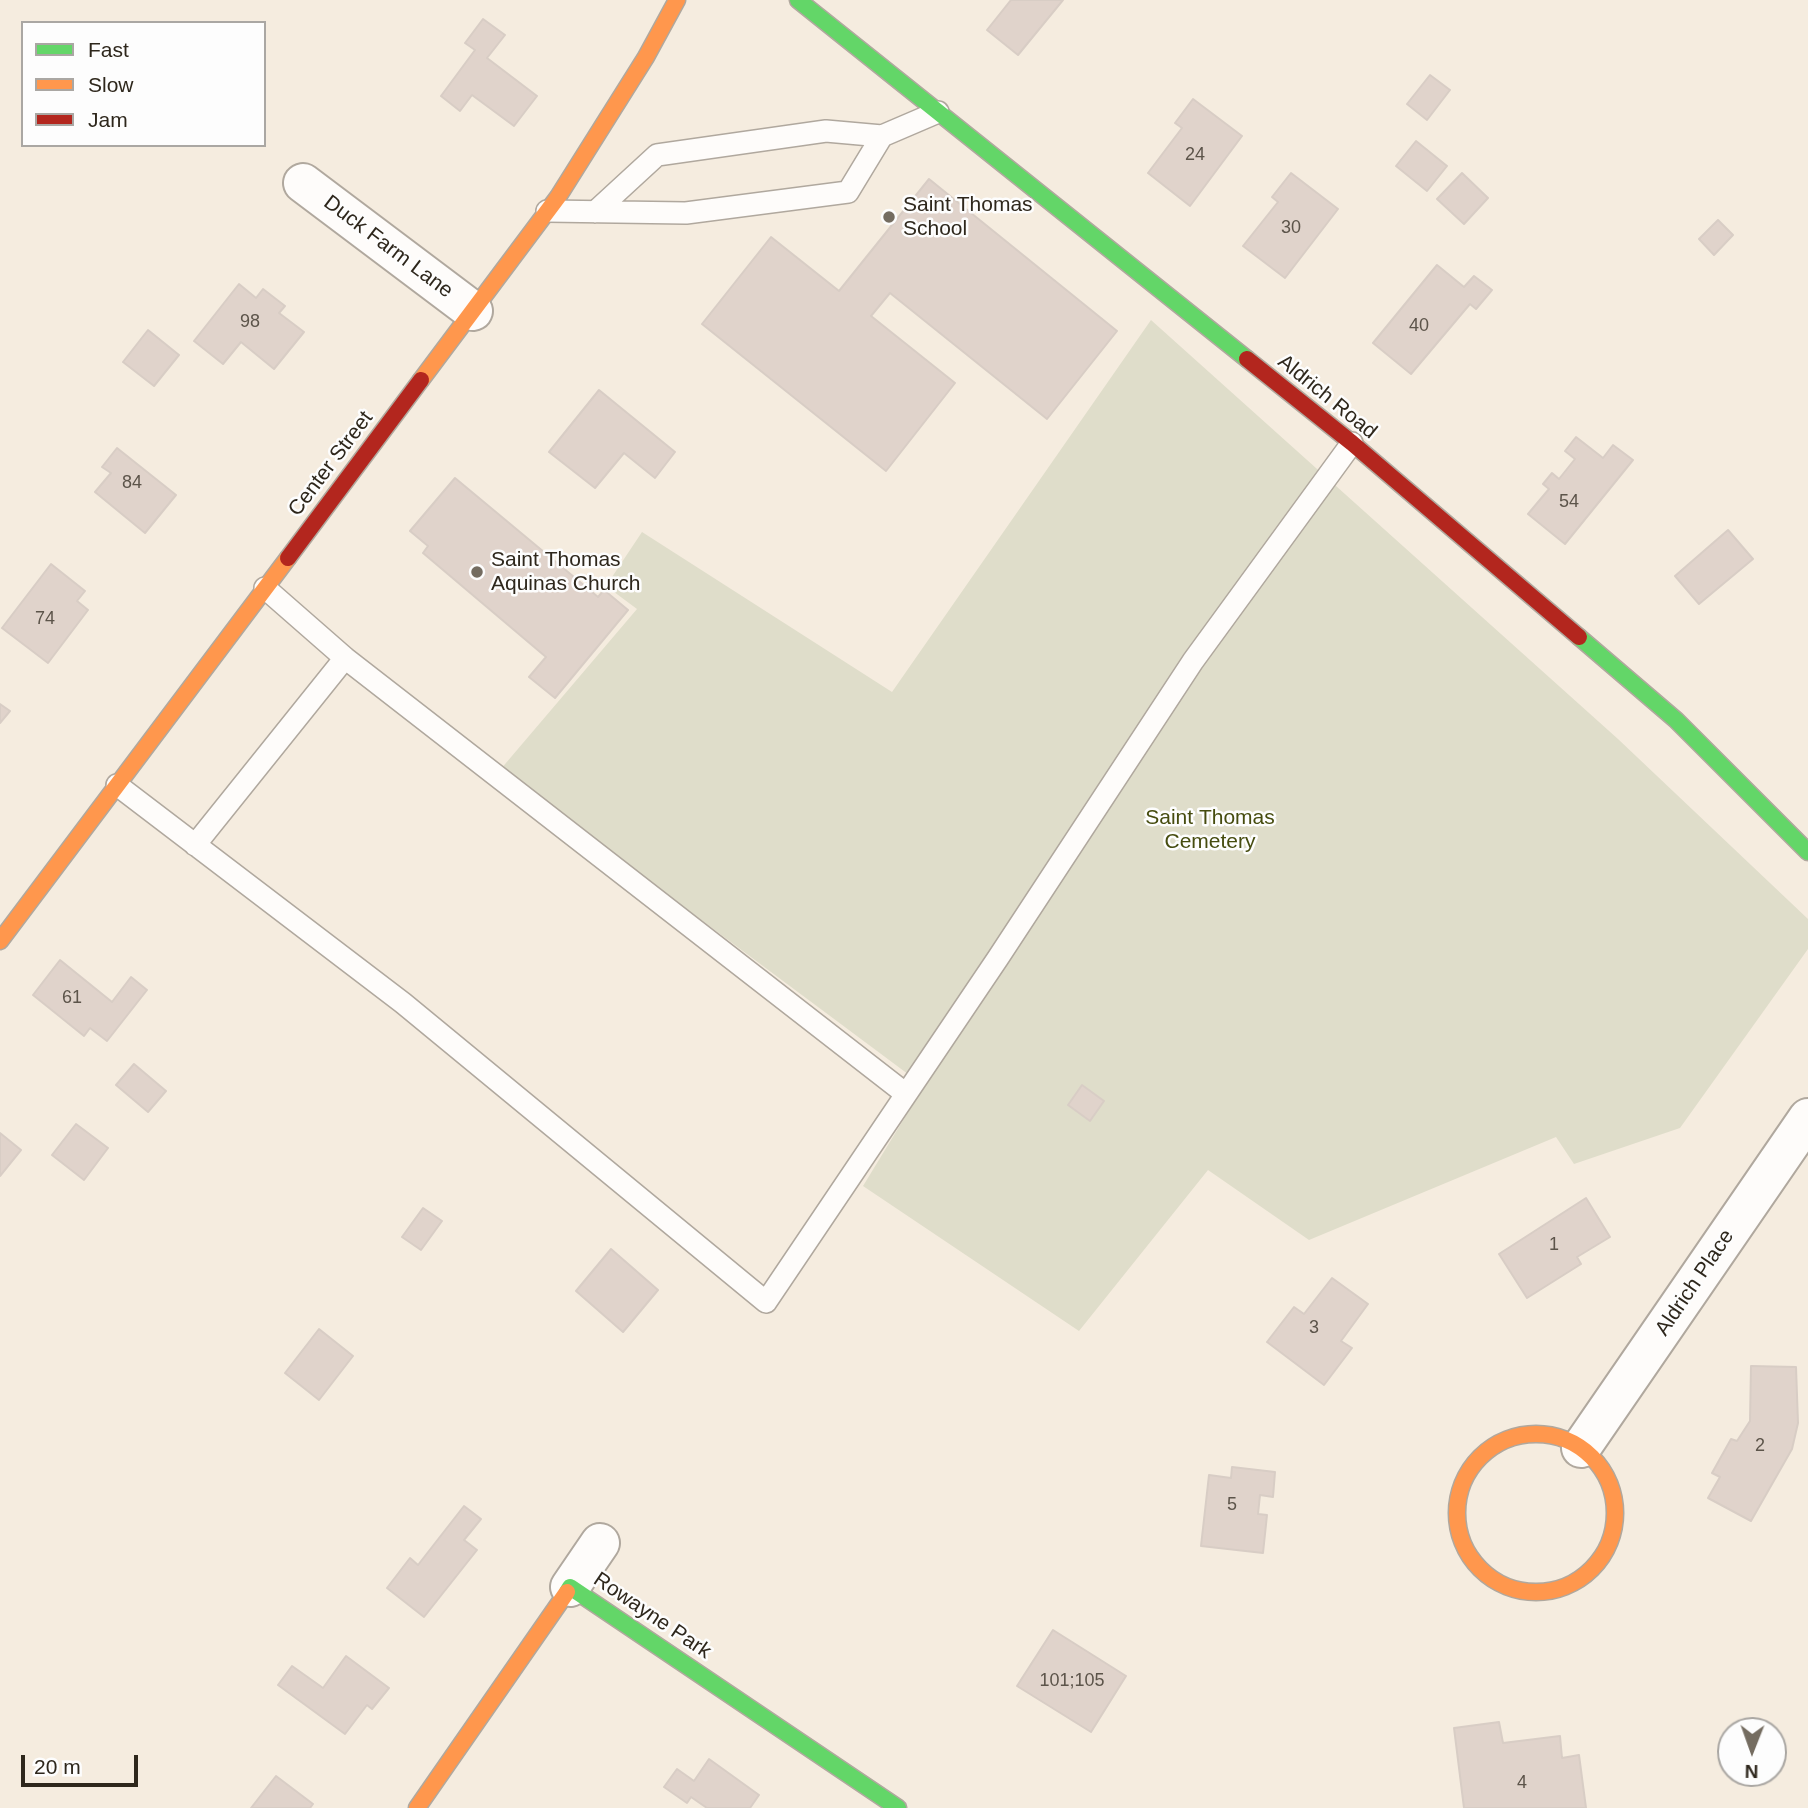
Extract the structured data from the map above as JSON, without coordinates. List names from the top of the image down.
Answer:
{
  "streets": {
    "street": [
      "Duck Farm Lane",
      "Aldrich Road",
      "Center Street",
      "Aldrich Place",
      "Rowayne Park"
    ]
  },
  "crossings": [
    ["Duck Farm Lane", "Center Street"]
  ],
  "parks": ["Saint Thomas Cemetery"],
  "places": ["Saint Thomas School", "Saint Thomas Aquinas Church"],
  "house_numbers": [
    "24",
    "30",
    "98",
    "40",
    "84",
    "54",
    "74",
    "61",
    "1",
    "3",
    "2",
    "5",
    "101;105",
    "4"
  ],
  "legend": ["Fast", "Slow", "Jam"],
  "scale_bar": "20 m",
  "north": "bottom"
}
